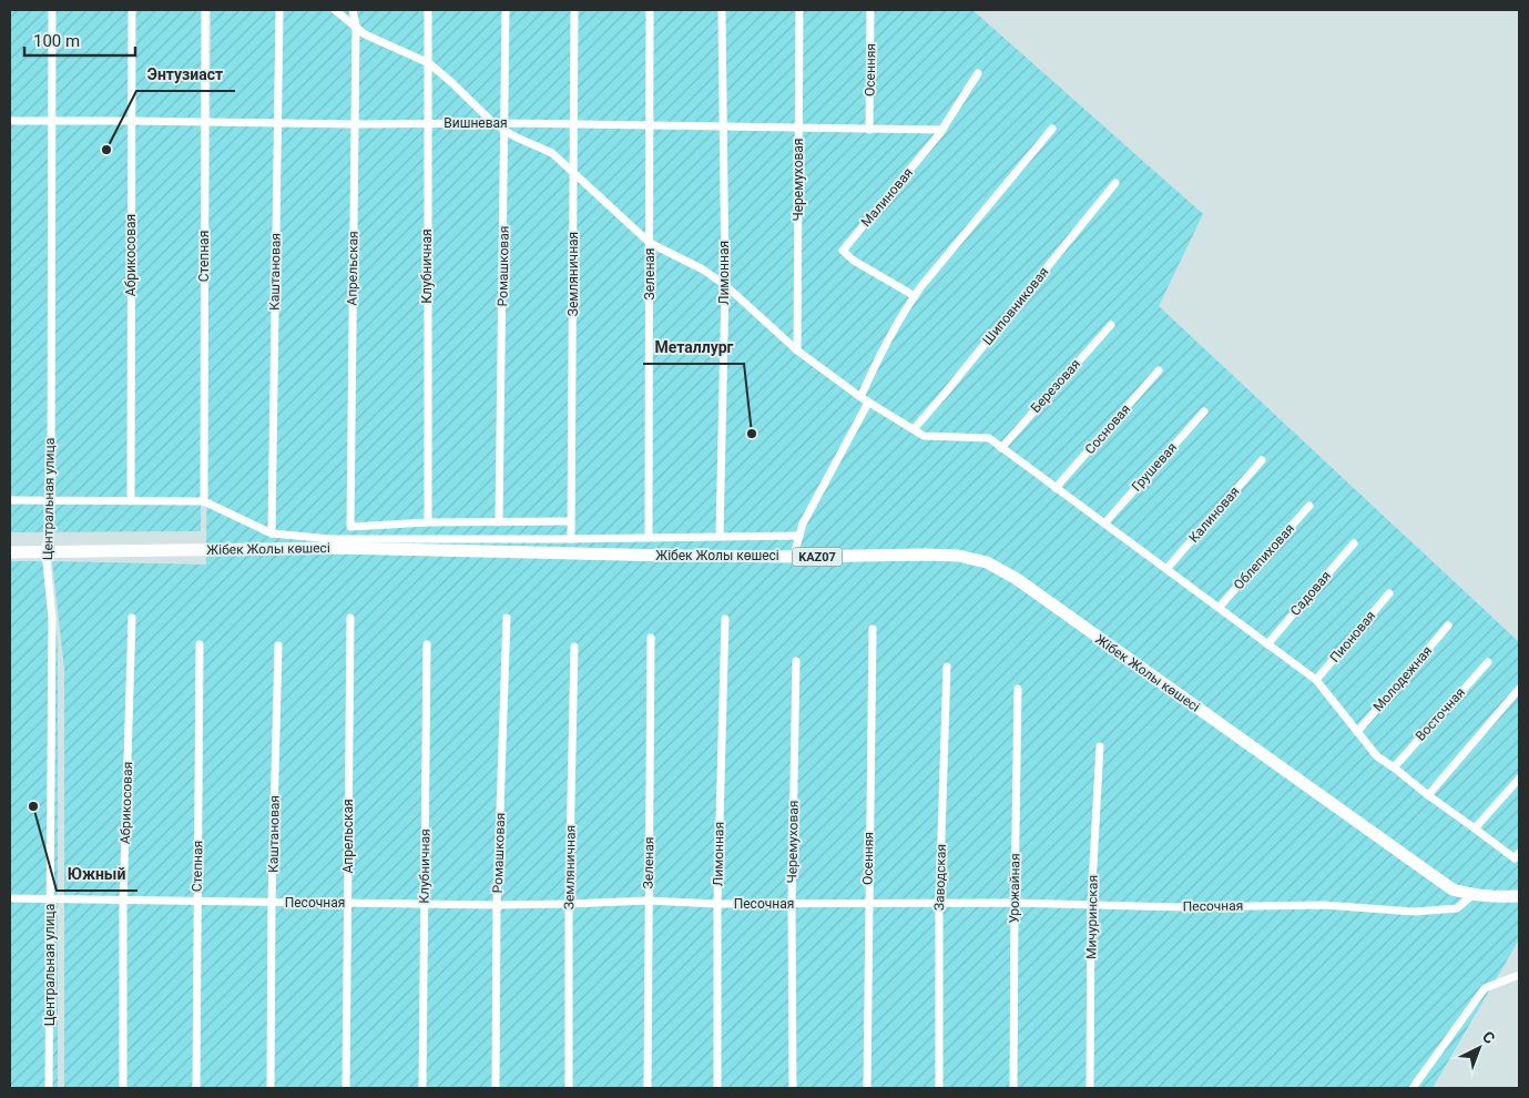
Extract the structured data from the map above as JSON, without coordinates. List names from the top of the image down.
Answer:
{
  "streets": {
    "highway": ["Жібек Жолы көшесі", "KAZ07"],
    "street": [
      "Осенняя",
      "Вишневая",
      "Черемуховая",
      "Малиновая",
      "Абрикосовая",
      "Степная",
      "Клубничная",
      "Ромашковая",
      "Апрельская",
      "Каштановая",
      "Лимонная",
      "Земляничная",
      "Зеленая",
      "Шиповниковая",
      "Березовая",
      "Сосновая",
      "Грушевая",
      "Центральная улица",
      "Калиновая",
      "Облепиховая",
      "Садовая",
      "Пионовая",
      "Молодежная",
      "Восточная",
      "Заводская",
      "Урожайная",
      "Песочная",
      "Мичуринская"
    ]
  },
  "crossings": [
    ["Осенняя", "Вишневая"],
    ["Осенняя", "Песочная"],
    ["Вишневая", "Черемуховая"],
    ["Вишневая", "Малиновая"],
    ["Вишневая", "Абрикосовая"],
    ["Вишневая", "Степная"],
    ["Вишневая", "Клубничная"],
    ["Вишневая", "Ромашковая"],
    ["Вишневая", "Апрельская"],
    ["Вишневая", "Каштановая"],
    ["Вишневая", "Лимонная"],
    ["Вишневая", "Земляничная"],
    ["Вишневая", "Зеленая"],
    ["Вишневая", "Центральная улица"],
    ["Черемуховая", "Песочная"],
    ["Абрикосовая", "Песочная"],
    ["Степная", "Песочная"],
    ["Клубничная", "Апрельская"],
    ["Клубничная", "Песочная"],
    ["Ромашковая", "Песочная"],
    ["Апрельская", "Песочная"],
    ["Каштановая", "Песочная"],
    ["Лимонная", "Песочная"],
    ["Земляничная", "Песочная"],
    ["Зеленая", "Песочная"],
    ["Центральная улица", "Жібек Жолы көшесі"],
    ["Центральная улица", "Песочная"],
    ["Жібек Жолы көшесі", "Песочная"],
    ["Заводская", "Песочная"],
    ["Урожайная", "Песочная"],
    ["Песочная", "Мичуринская"]
  ],
  "places": ["Энтузиаст", "Металлург", "Южный"],
  "scale_bar": "100 m",
  "north": "top right"
}
